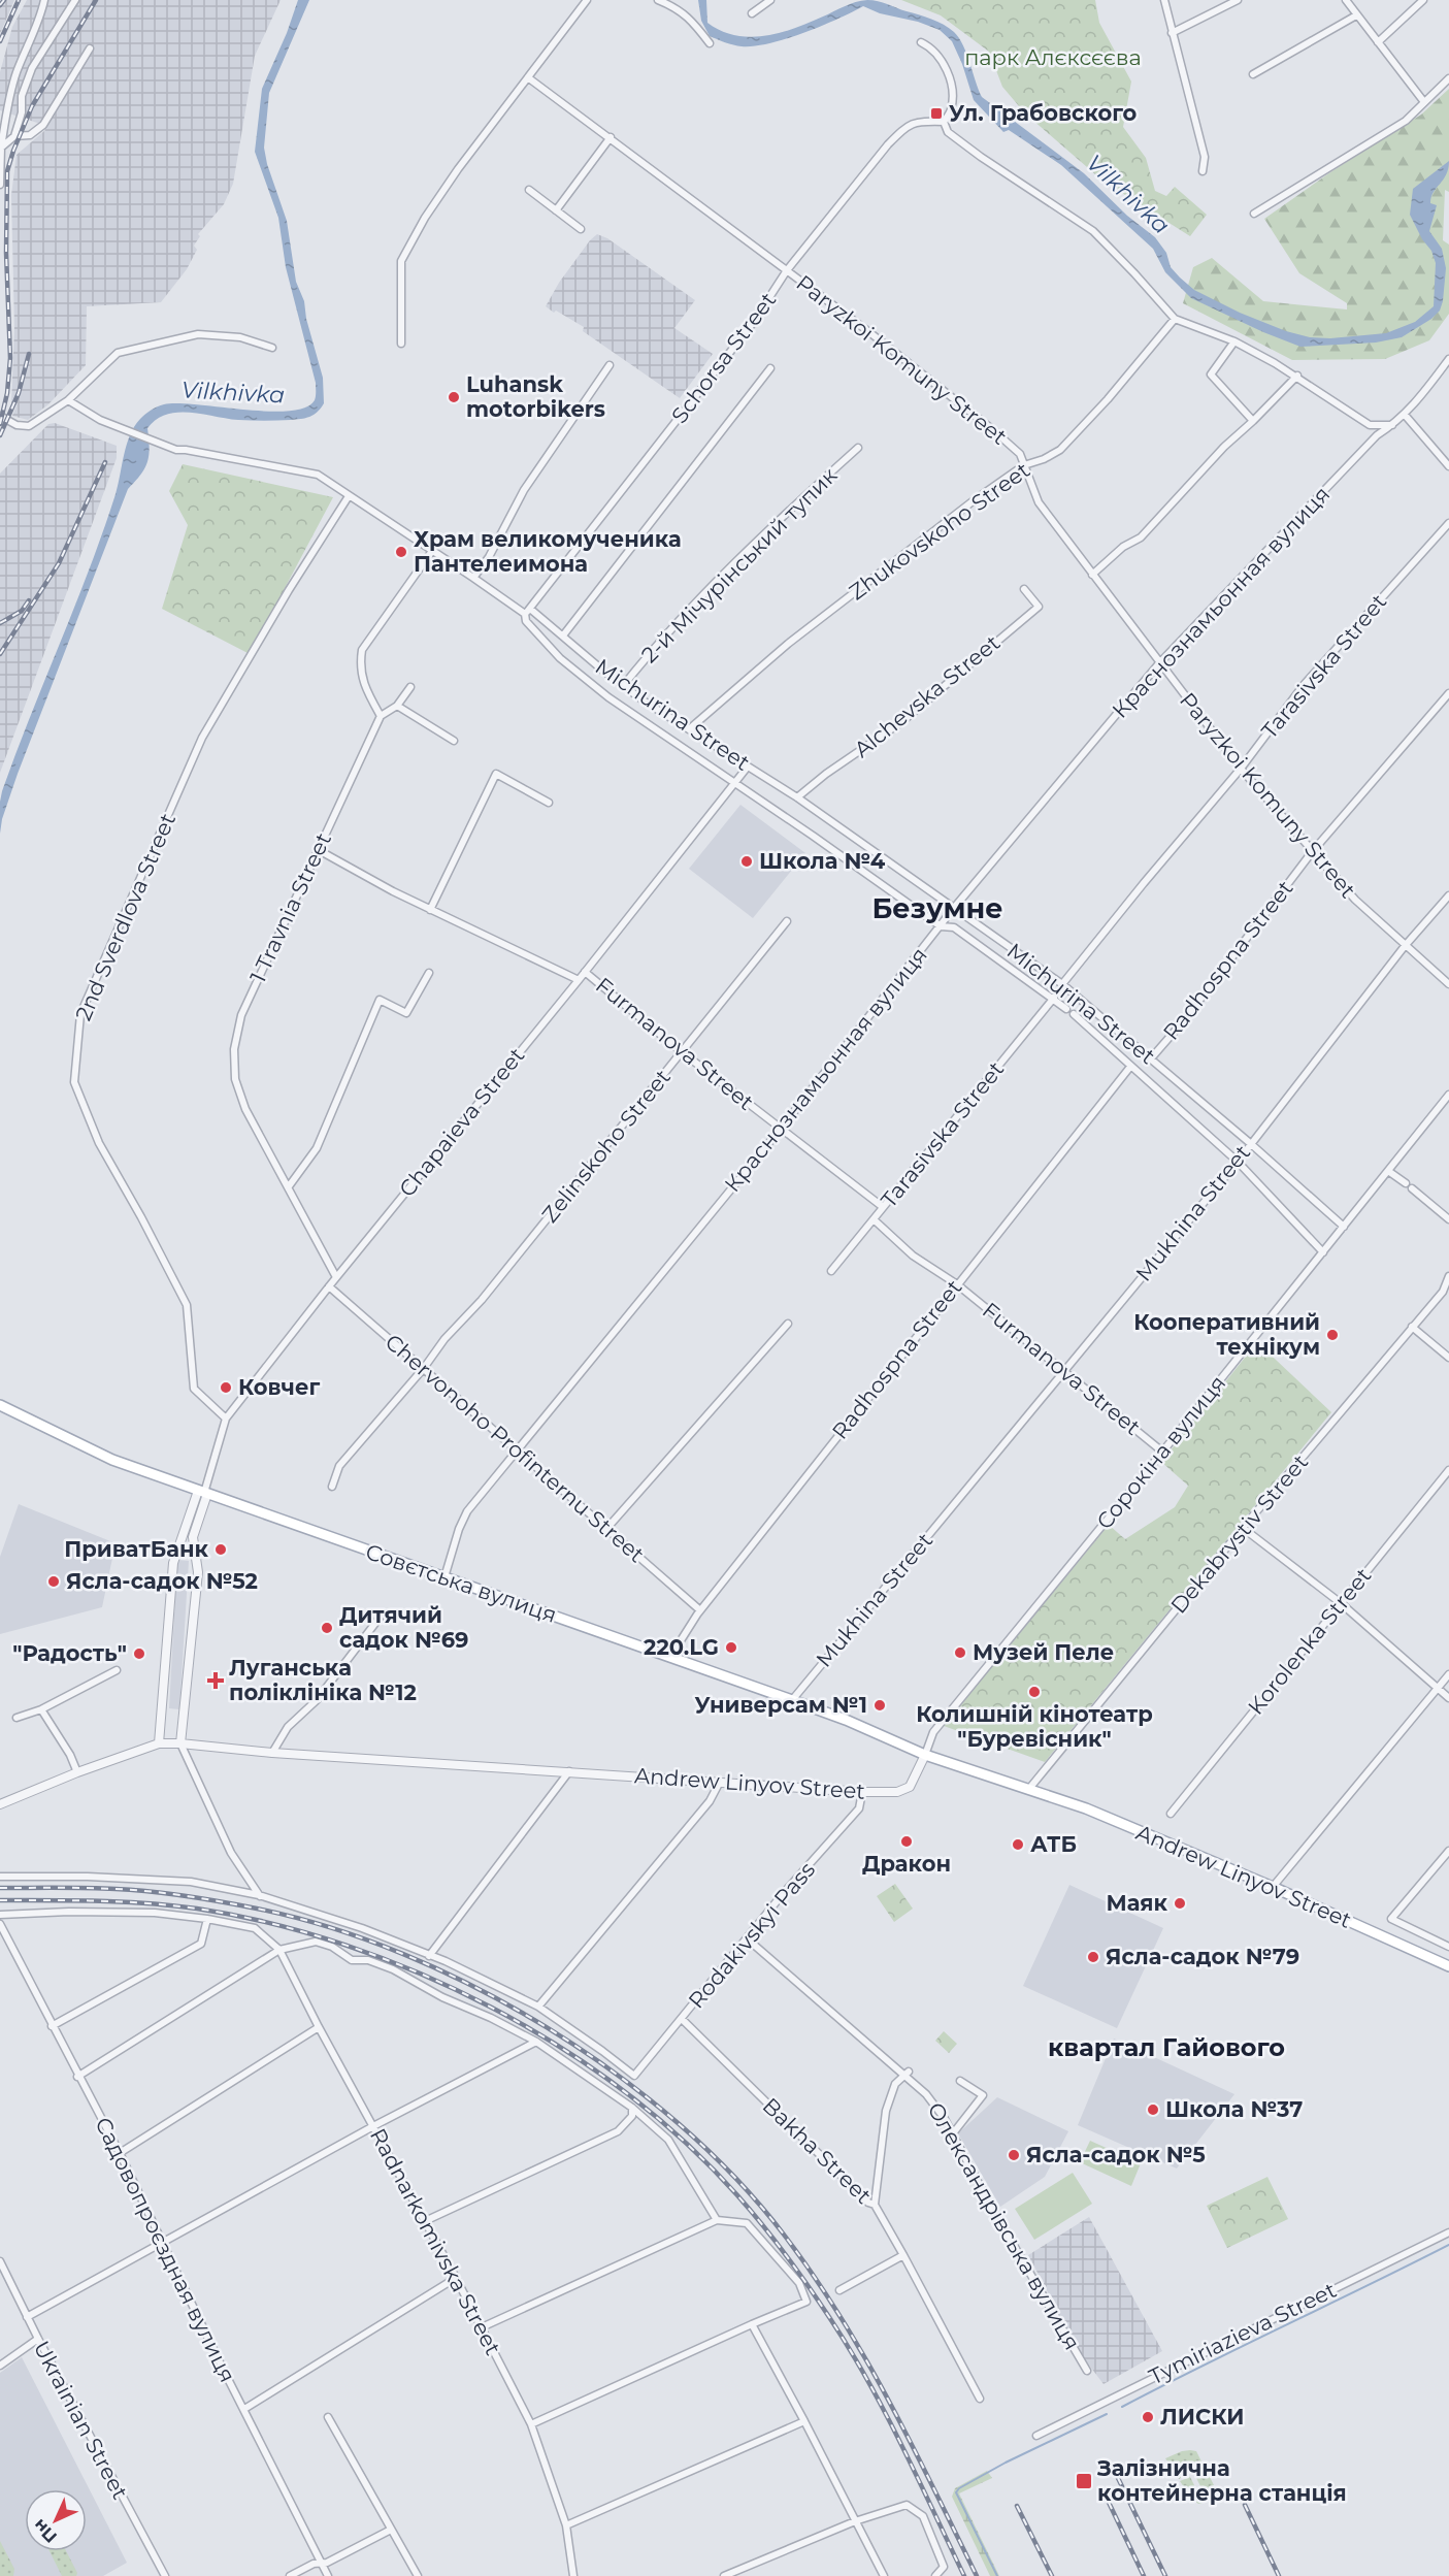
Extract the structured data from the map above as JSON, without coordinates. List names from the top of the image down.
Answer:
{
  "streets": {
    "main road": ["Совєтська вулиця", "Andrew Linyov Street"],
    "street": [
      "Schorsa Street",
      "Paryzkoi Komuny Street",
      "Zhukovskoho Street",
      "2-й Мічурінський тупик",
      "Краснознамьонная вулиця",
      "Tarasivska Street",
      "Alchevska Street",
      "Michurina Street",
      "1 Travnia Street",
      "2nd Sverdlova Street",
      "Radhospna Street",
      "Furmanova Street",
      "Chapaieva Street",
      "Zelinskoho Street",
      "Mukhina Street",
      "Chervonoho Profinternu Street",
      "Сорокіна вулиця",
      "Dekabrystiv Street",
      "Korolenka Street",
      "Rodakivskyi Pass",
      "Bakha Street",
      "Олександрівська вулиця",
      "Radnarkomivska Street",
      "Садовопроєздная вулиця",
      "Tymiriazieva Street",
      "Ukrainian Street"
    ]
  },
  "crossings": [
    ["Schorsa Street", "Paryzkoi Komuny Street"],
    ["Schorsa Street", "Michurina Street"],
    ["Paryzkoi Komuny Street", "Zhukovskoho Street"],
    ["Paryzkoi Komuny Street", "Краснознамьонная вулиця"],
    ["Paryzkoi Komuny Street", "Tarasivska Street"],
    ["Paryzkoi Komuny Street", "Radhospna Street"],
    ["Paryzkoi Komuny Street", "Mukhina Street"],
    ["Zhukovskoho Street", "Michurina Street"],
    ["2-й Мічурінський тупик", "Michurina Street"],
    ["Краснознамьонная вулиця", "Michurina Street"],
    ["Краснознамьонная вулиця", "Furmanova Street"],
    ["Краснознамьонная вулиця", "Chervonoho Profinternu Street"],
    ["Краснознамьонная вулиця", "Совєтська вулиця"],
    ["Tarasivska Street", "Michurina Street"],
    ["Tarasivska Street", "Furmanova Street"],
    ["Alchevska Street", "Michurina Street"],
    ["Michurina Street", "2nd Sverdlova Street"],
    ["Michurina Street", "Radhospna Street"],
    ["Michurina Street", "Chapaieva Street"],
    ["Michurina Street", "Mukhina Street"],
    ["Michurina Street", "Сорокіна вулиця"],
    ["1 Travnia Street", "Furmanova Street"],
    ["1 Travnia Street", "Chapaieva Street"],
    ["2nd Sverdlova Street", "Chapaieva Street"],
    ["Radhospna Street", "Furmanova Street"],
    ["Radhospna Street", "Chervonoho Profinternu Street"],
    ["Radhospna Street", "Совєтська вулиця"],
    ["Furmanova Street", "Chapaieva Street"],
    ["Furmanova Street", "Zelinskoho Street"],
    ["Furmanova Street", "Mukhina Street"],
    ["Furmanova Street", "Сорокіна вулиця"],
    ["Chapaieva Street", "Chervonoho Profinternu Street"],
    ["Chapaieva Street", "Совєтська вулиця"],
    ["Chapaieva Street", "Andrew Linyov Street"],
    ["Zelinskoho Street", "Chervonoho Profinternu Street"],
    ["Mukhina Street", "Совєтська вулиця"],
    ["Сорокіна вулиця", "Совєтська вулиця"],
    ["Сорокіна вулиця", "Andrew Linyov Street"],
    ["Dekabrystiv Street", "Andrew Linyov Street"],
    ["Совєтська вулиця", "Andrew Linyov Street"],
    ["Andrew Linyov Street", "Rodakivskyi Pass"],
    ["Rodakivskyi Pass", "Bakha Street"],
    ["Rodakivskyi Pass", "Олександрівська вулиця"]
  ],
  "districts": ["Безумне", "квартал Гайового"],
  "water": ["Vilkhivka"],
  "parks": ["парк Алєксєєва"],
  "places": {
    "transit": ["Ул. Грабовского", "Залізнична контейнерна станція"],
    "other": [
      "Luhansk motorbikers",
      "Храм великомученика Пантелеимона",
      "Школа №4",
      "Кооперативний технікум",
      "Ковчег",
      "ПриватБанк",
      "Ясла-садок №52",
      "Дитячий садок №69",
      "220.LG",
      "Музей Пеле",
      "\"Радость\"",
      "Колишній кінотеатр \"Буревісник\"",
      "Универсам №1",
      "Дракон",
      "АТБ",
      "Маяк",
      "Ясла-садок №79",
      "Школа №37",
      "Ясла-садок №5",
      "ЛИСКИ"
    ],
    "health": ["Луганська поліклініка №12"]
  },
  "north": "bottom left"
}
